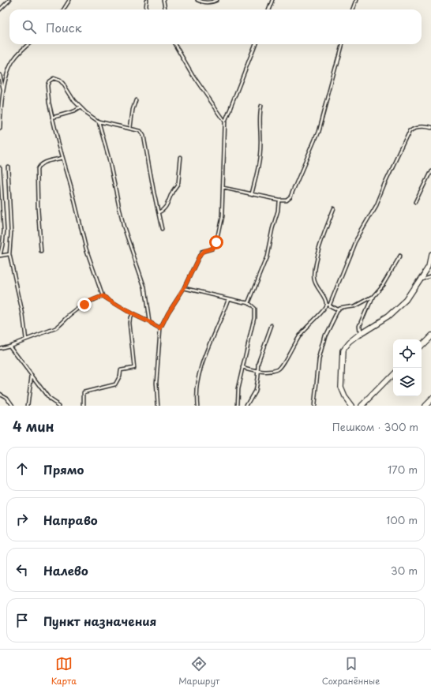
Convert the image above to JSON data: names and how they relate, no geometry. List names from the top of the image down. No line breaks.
{"page":{"search":"Поиск","heading":["4 мин","Пешком · 300 m"],"list":[["Прямо","170 m"],["Направо","100 m"],["Налево","30 m"],"Пункт назначения"],"nav":["Карта","Маршрут","Сохранённые"]}}
